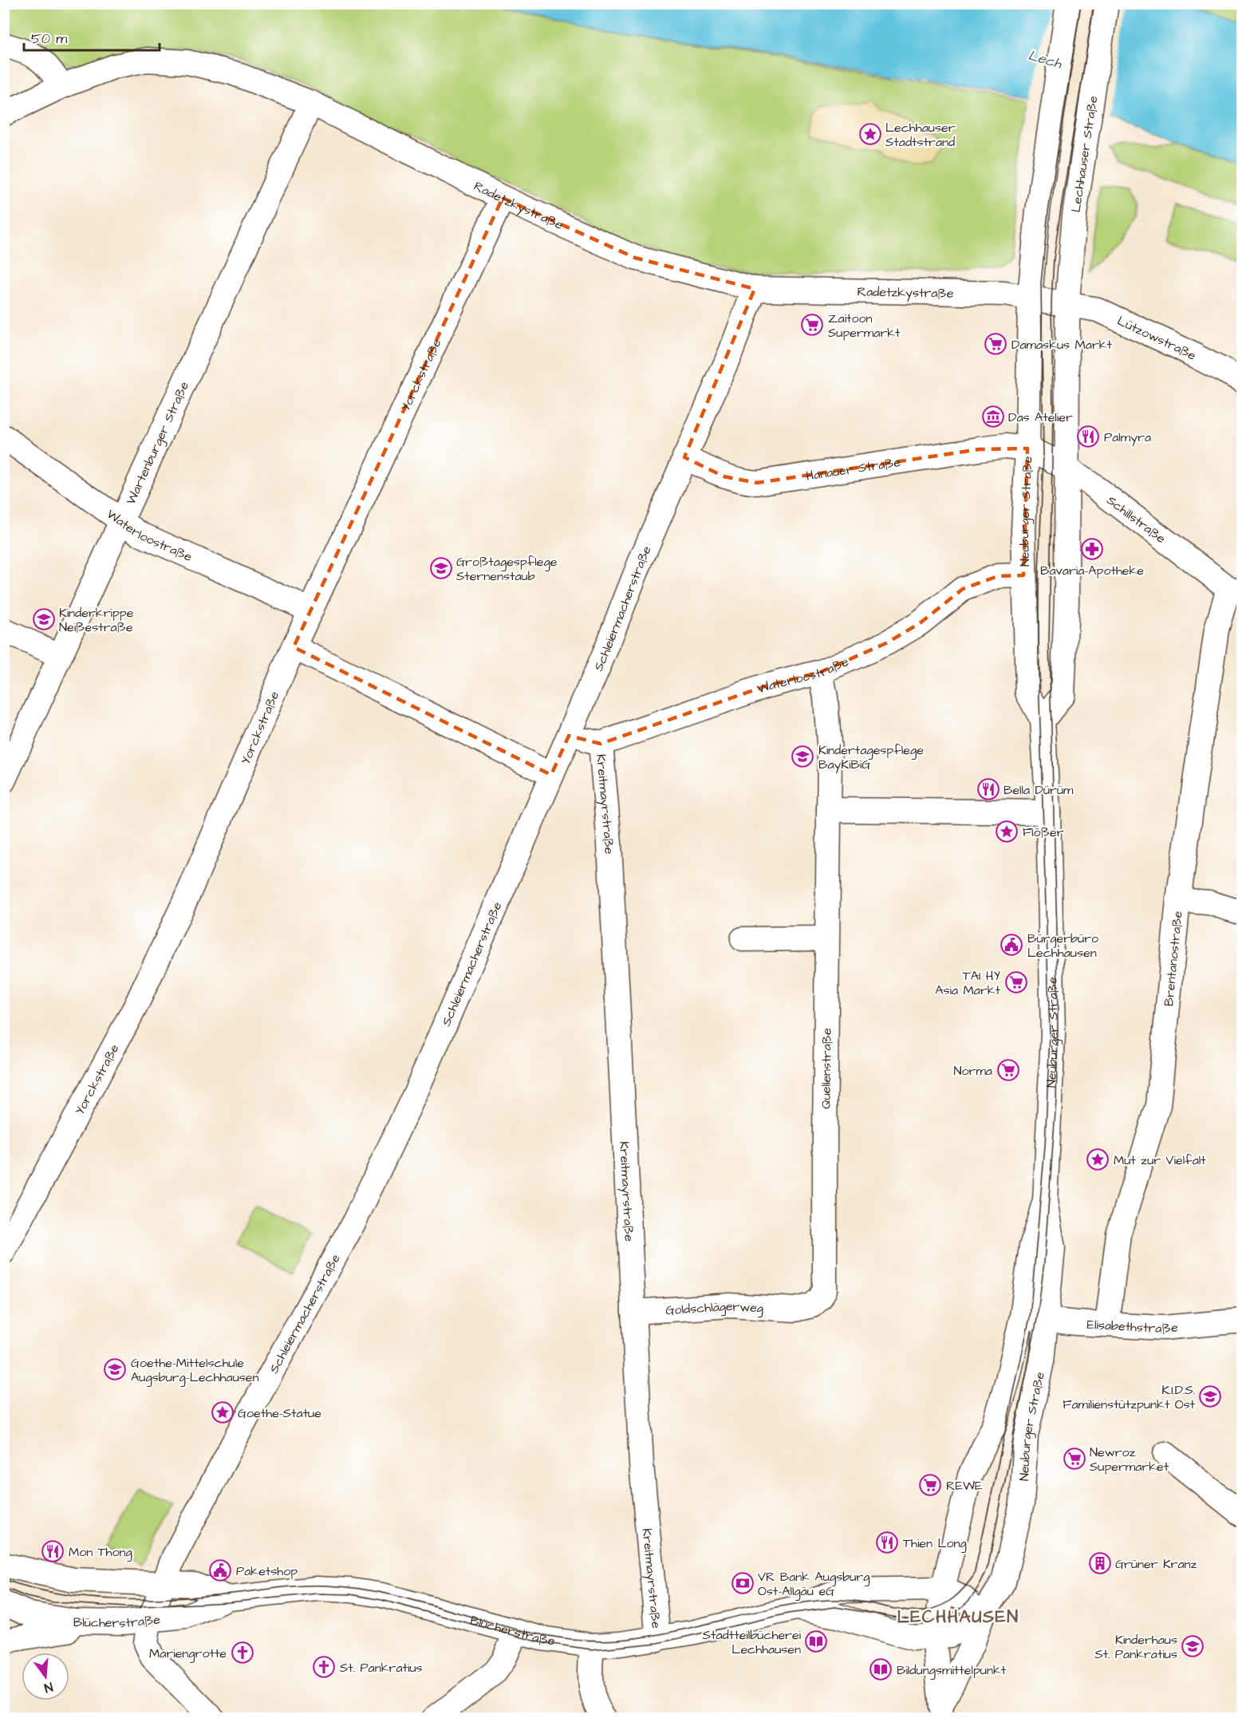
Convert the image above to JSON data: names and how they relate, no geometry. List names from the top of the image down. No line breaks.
{"streets":{"street":["Lechhauser Straße","Radetzkystraße","Lützowstraße","Yorckstraße","Wartenburger Straße","Hanauer Straße","Neuburger Straße","Schillstraße","Waterloostraße","Schleiermacherstraße","Kreitmayrstraße","Brentanostraße","Quellenstraße","Goldschlägerweg","Elisabethstraße","Blücherstraße"]},"crossings":[["Lechhauser Straße","Radetzkystraße"],["Lechhauser Straße","Lützowstraße"],["Radetzkystraße","Lützowstraße"],["Radetzkystraße","Yorckstraße"],["Radetzkystraße","Wartenburger Straße"],["Radetzkystraße","Neuburger Straße"],["Radetzkystraße","Schleiermacherstraße"],["Yorckstraße","Waterloostraße"],["Wartenburger Straße","Waterloostraße"],["Hanauer Straße","Neuburger Straße"],["Hanauer Straße","Schillstraße"],["Hanauer Straße","Schleiermacherstraße"],["Neuburger Straße","Schillstraße"],["Neuburger Straße","Waterloostraße"],["Neuburger Straße","Elisabethstraße"],["Neuburger Straße","Blücherstraße"],["Schillstraße","Brentanostraße"],["Waterloostraße","Kreitmayrstraße"],["Waterloostraße","Quellenstraße"],["Schleiermacherstraße","Blücherstraße"],["Kreitmayrstraße","Goldschlägerweg"],["Kreitmayrstraße","Blücherstraße"],["Brentanostraße","Elisabethstraße"],["Quellenstraße","Goldschlägerweg"]],"districts":["LECHHAUSEN"],"water":["Lech"],"places":{"place":["Lechhauser Stadtstrand","Flößer","Mut zur Vielfalt","Goethe-Statue"],"supermarket":["Zaitoon Supermarkt","Damaskus Markt","TAI HY Asia Markt","Norma","Newroz Supermarket","REWE"],"museum":["Das Atelier"],"restaurant":["Palmyra","Bella Dürüm","Thien Long","Mon Thong"],"pharmacy":["Bavaria-Apotheke"],"school or university":["Großtagespflege Sternenstaub","Kinderkrippe Neißestraße","Kindertagespflege BayKiBiG","Goethe-Mittelschule Augsburg-Lechhausen","K.I.D.S. Familienstützpunkt Ost","Kinderhaus St. Pankratius"],"public building":["Bürgerbüro Lechhausen","Paketshop"],"building":["Grüner Kranz"],"bank":["VR Bank Augsburg Ost-Allgäu eG"],"library":["Stadtteilbücherei Lechhausen","Bildungsmittelpunkt"],"church":["Mariengrotte","St. Pankratius"]},"scale_bar":"50 m","north":"bottom"}
